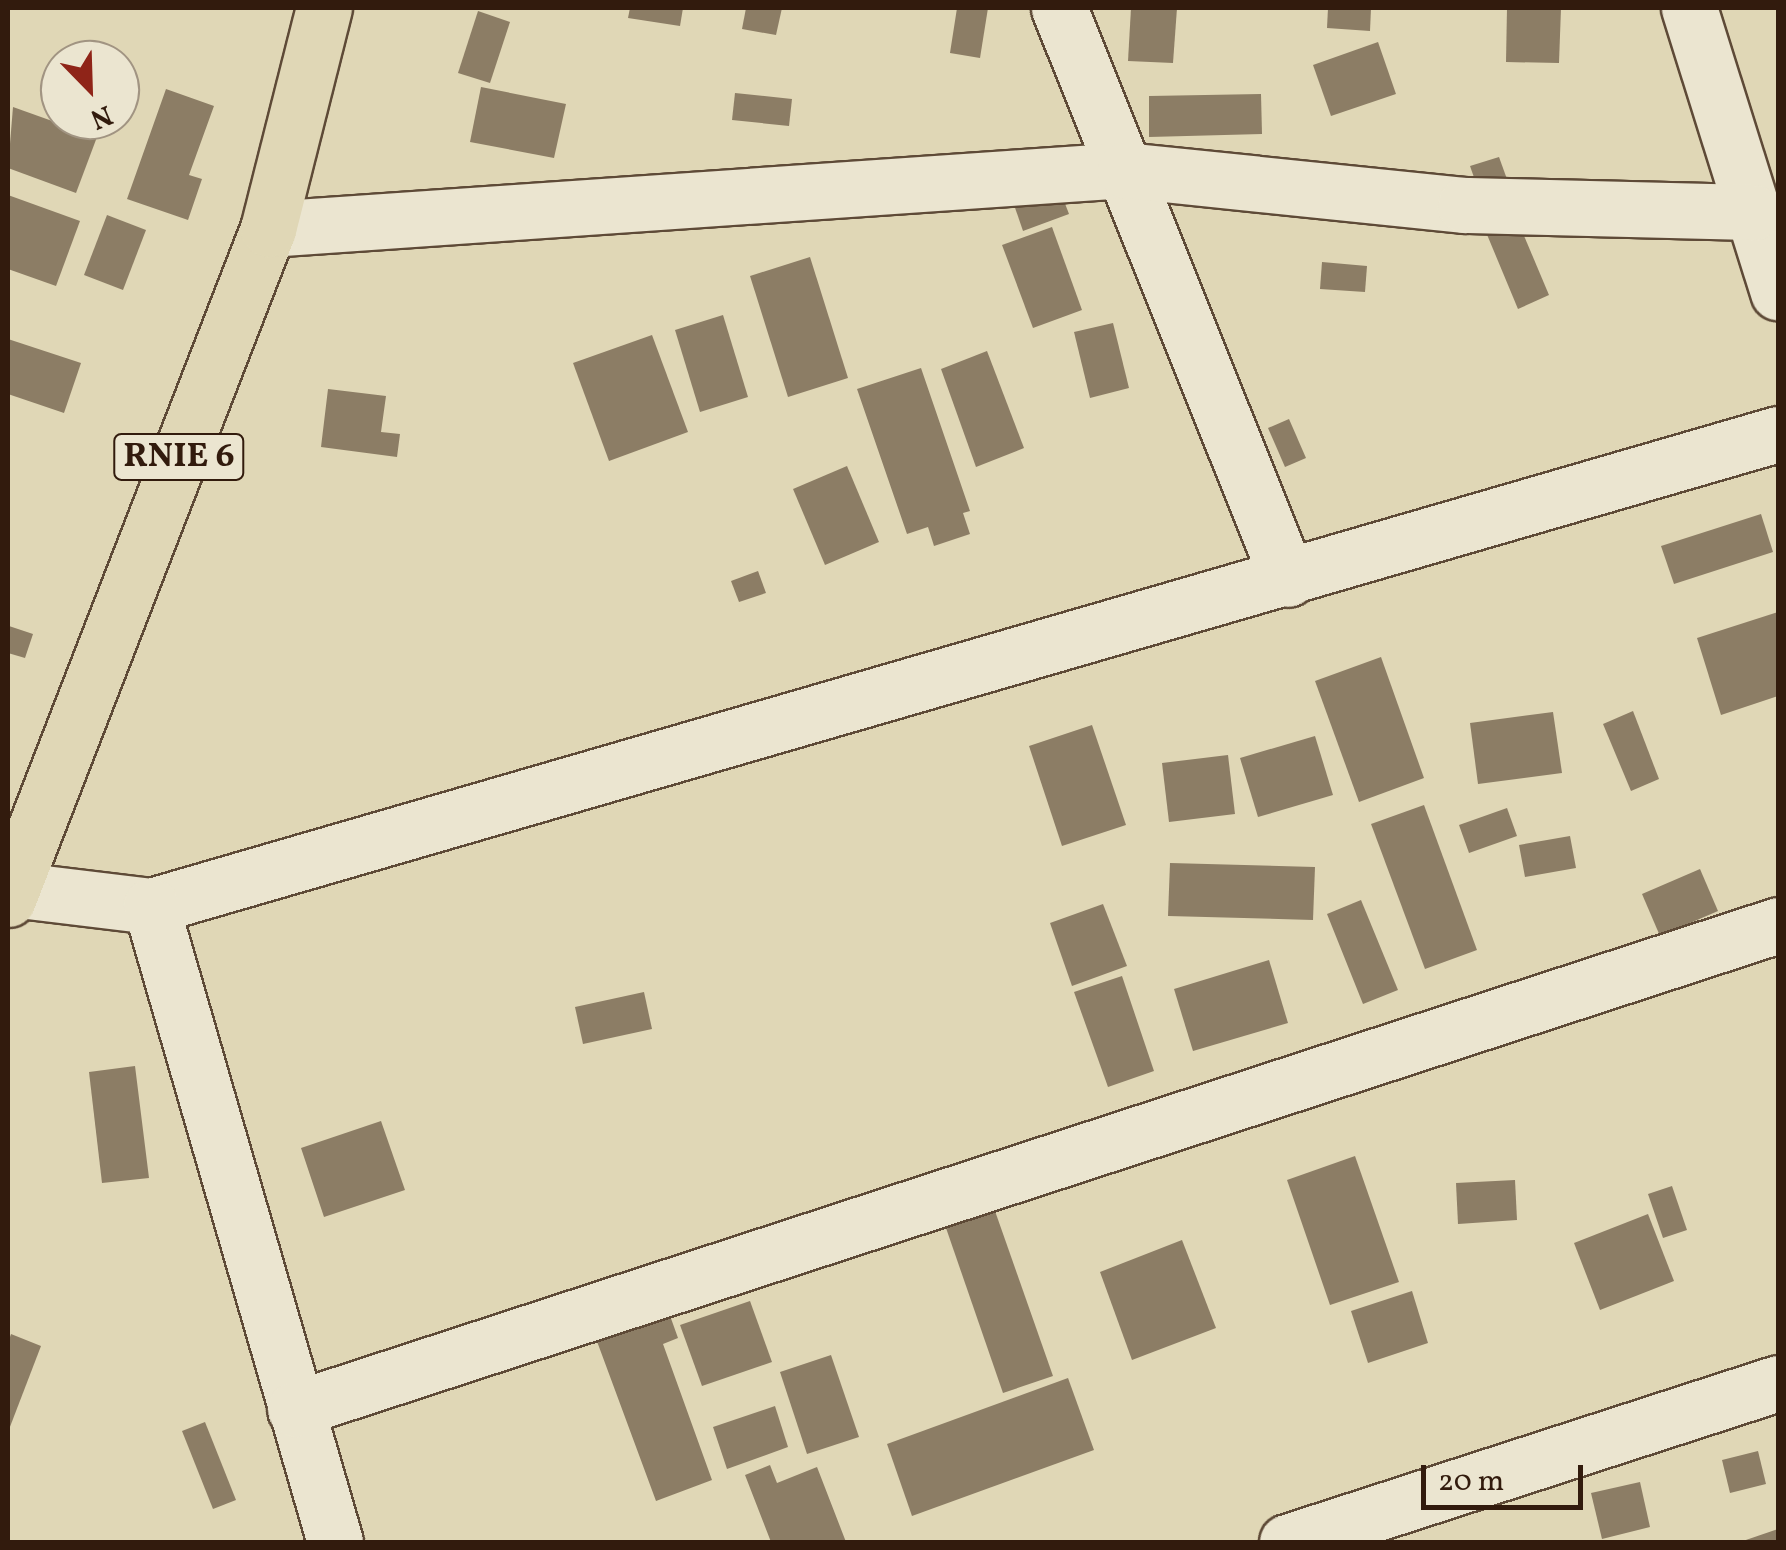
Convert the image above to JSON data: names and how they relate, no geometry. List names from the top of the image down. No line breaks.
{"streets":{"main road":["RNIE 6"]},"scale_bar":"20 m","north":"bottom right"}
